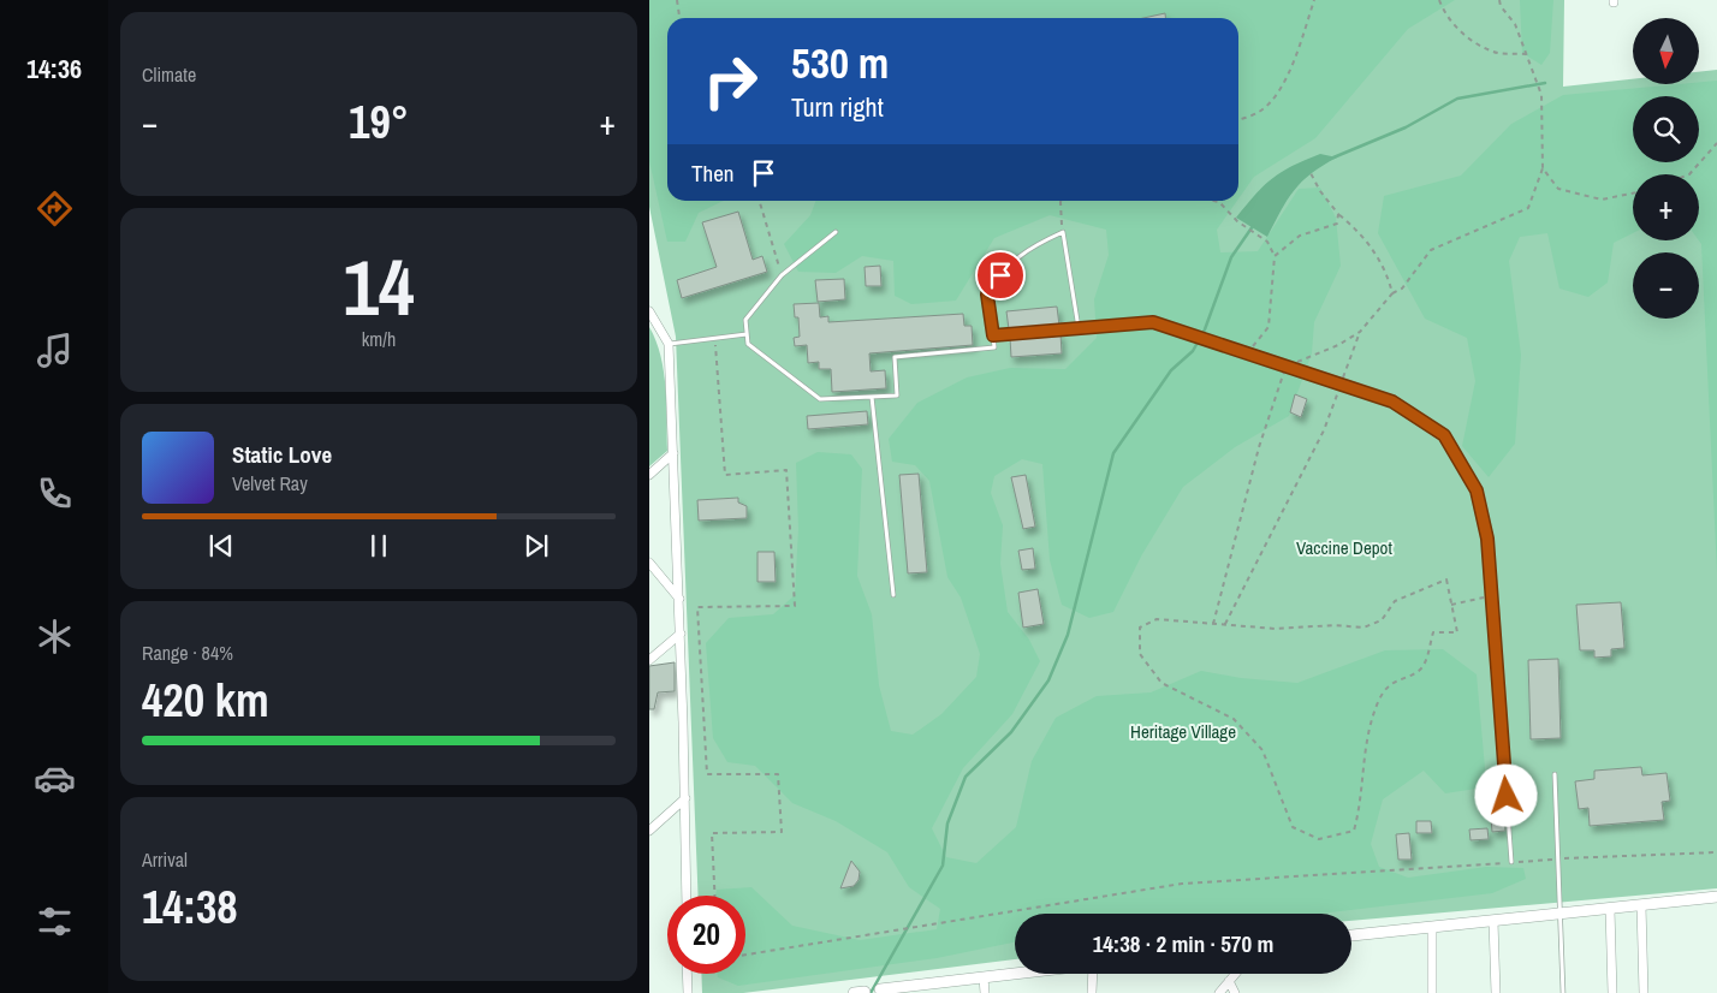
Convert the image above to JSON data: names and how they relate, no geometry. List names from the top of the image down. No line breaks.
{"parks":["Vaccine Depot","Heritage Village"],"north":"bottom","page":{"tabs":"14:36","tile":["Climate",["14","km/h"],["Range · 84%","420 km"],["Arrival","14:38"]],"map_buttons":["+","−"],"turn":["530 m","Turn right"],"heat":["−","19°","+"],"then":"Then","song":["Static Love","Velvet Ray"],"limit":"20","trip":"14:38 · 2 min · 570 m"}}
